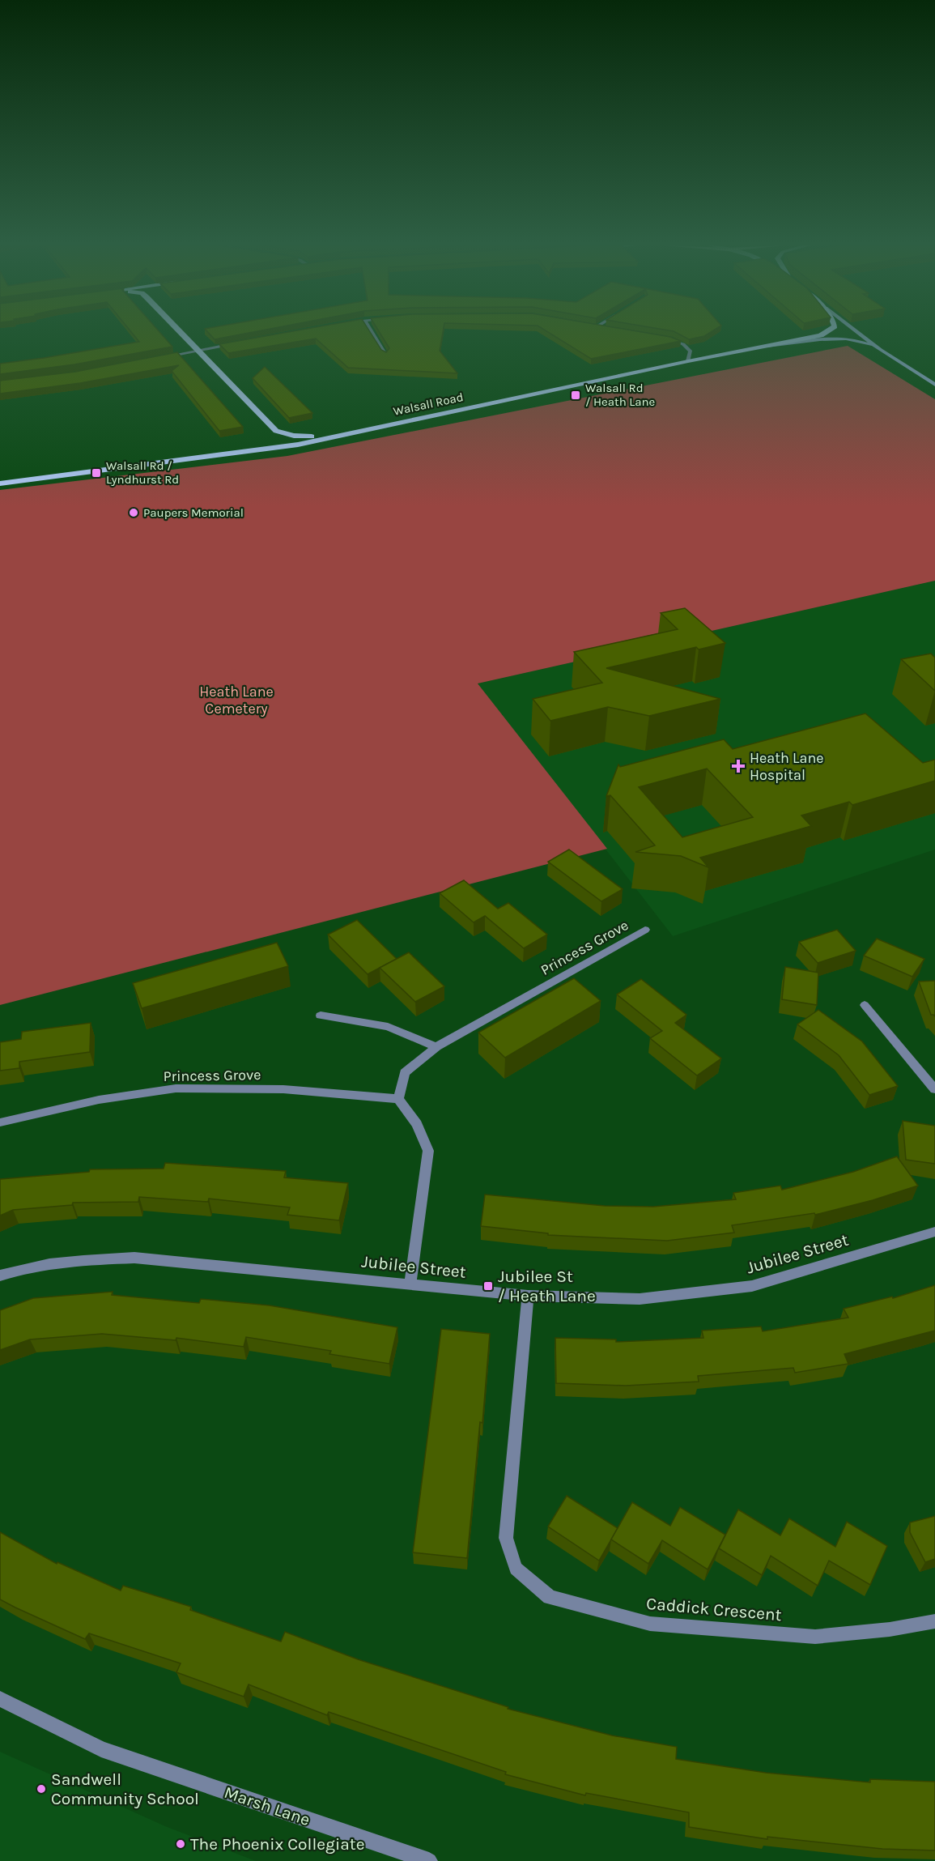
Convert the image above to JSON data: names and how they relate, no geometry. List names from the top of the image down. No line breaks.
{"streets":{"main road":["Walsall Road"],"street":["Princess Grove","Jubilee Street","Caddick Crescent","Marsh Lane"]},"crossings":[["Jubilee Street","Caddick Crescent"]],"parks":["Heath Lane Cemetery"],"places":{"transit":["Walsall Rd / Heath Lane","Walsall Rd / Lyndhurst Rd","Jubilee St / Heath Lane"],"other":["Paupers Memorial","Sandwell Community School","The Phoenix Collegiate"],"health":["Heath Lane Hospital"]}}
